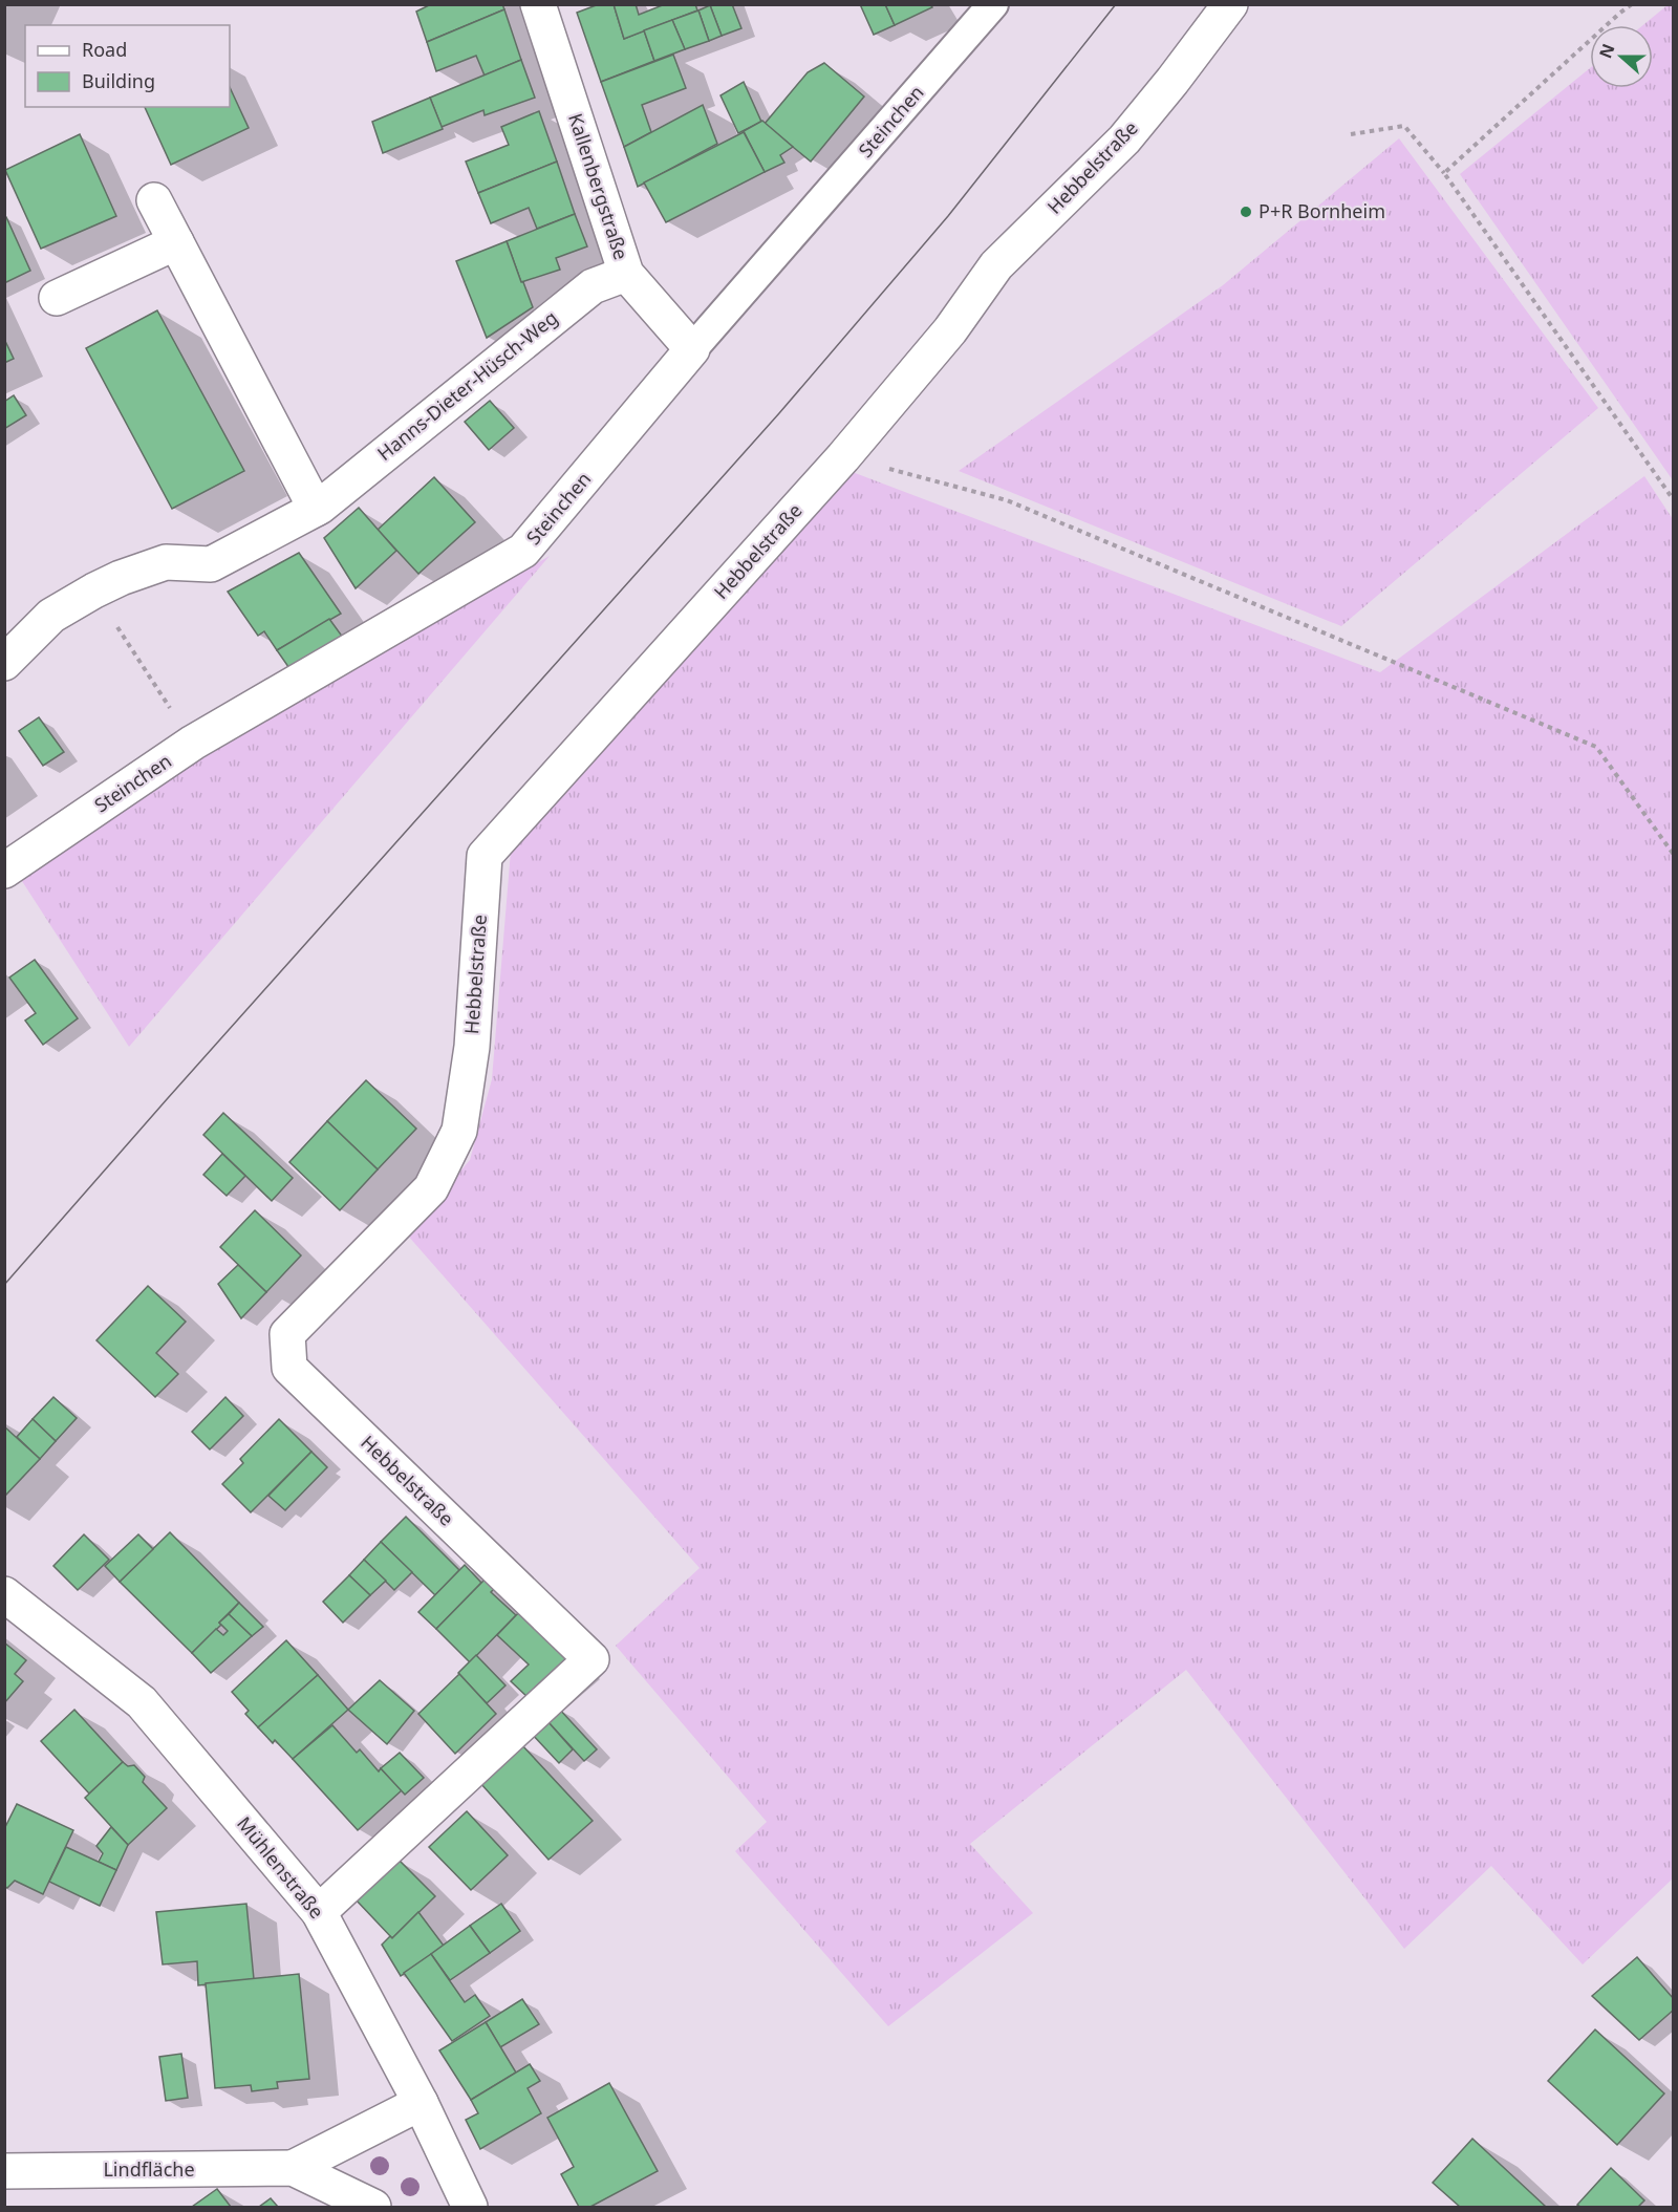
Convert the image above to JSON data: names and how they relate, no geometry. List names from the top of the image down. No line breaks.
{"streets":{"street":["Steinchen","Hebbelstraße","Kallenbergstraße","Hanns-Dieter-Hüsch-Weg","Mühlenstraße","Lindfläche"]},"crossings":[["Steinchen","Kallenbergstraße"],["Hebbelstraße","Mühlenstraße"],["Kallenbergstraße","Hanns-Dieter-Hüsch-Weg"],["Mühlenstraße","Lindfläche"]],"places":["P+R Bornheim"],"legend":["Road","Building"],"north":"left"}
